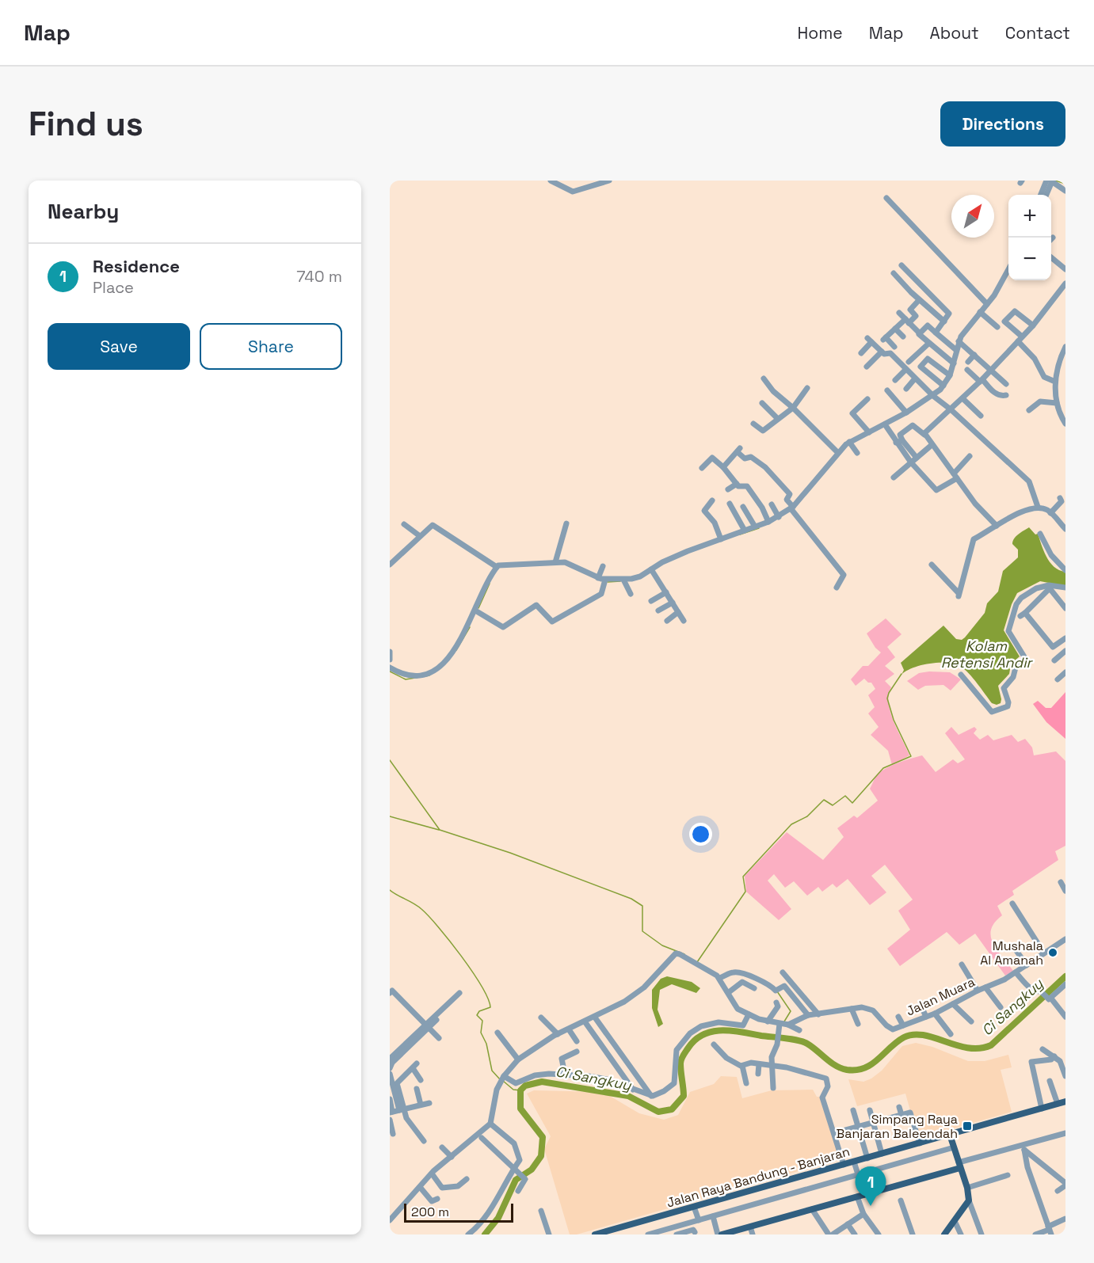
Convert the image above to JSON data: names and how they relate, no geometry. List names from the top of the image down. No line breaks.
{"streets":{"main road":["Jalan Raya Bandung - Banjaran"],"street":["Jalan Muara"]},"water":["Kolam Retensi Andir","Ci Sangkuy"],"places":{"other":["Mushala Al Amanah"],"transit":["Simpang Raya Banjaran Baleendah"]},"scale_bar":"200 m","north":"top right","page":{"header":"Map","nav":["Home","Map","About","Contact"],"buttons":["Directions",["Save","Share"]],"title":"Find us","heading":"Nearby","map_buttons":["+","−"],"list":[{"mark":"1","name":"Residence","note":"Place","value":"740 m"}],"pins":"1","scale":"200 m"}}
